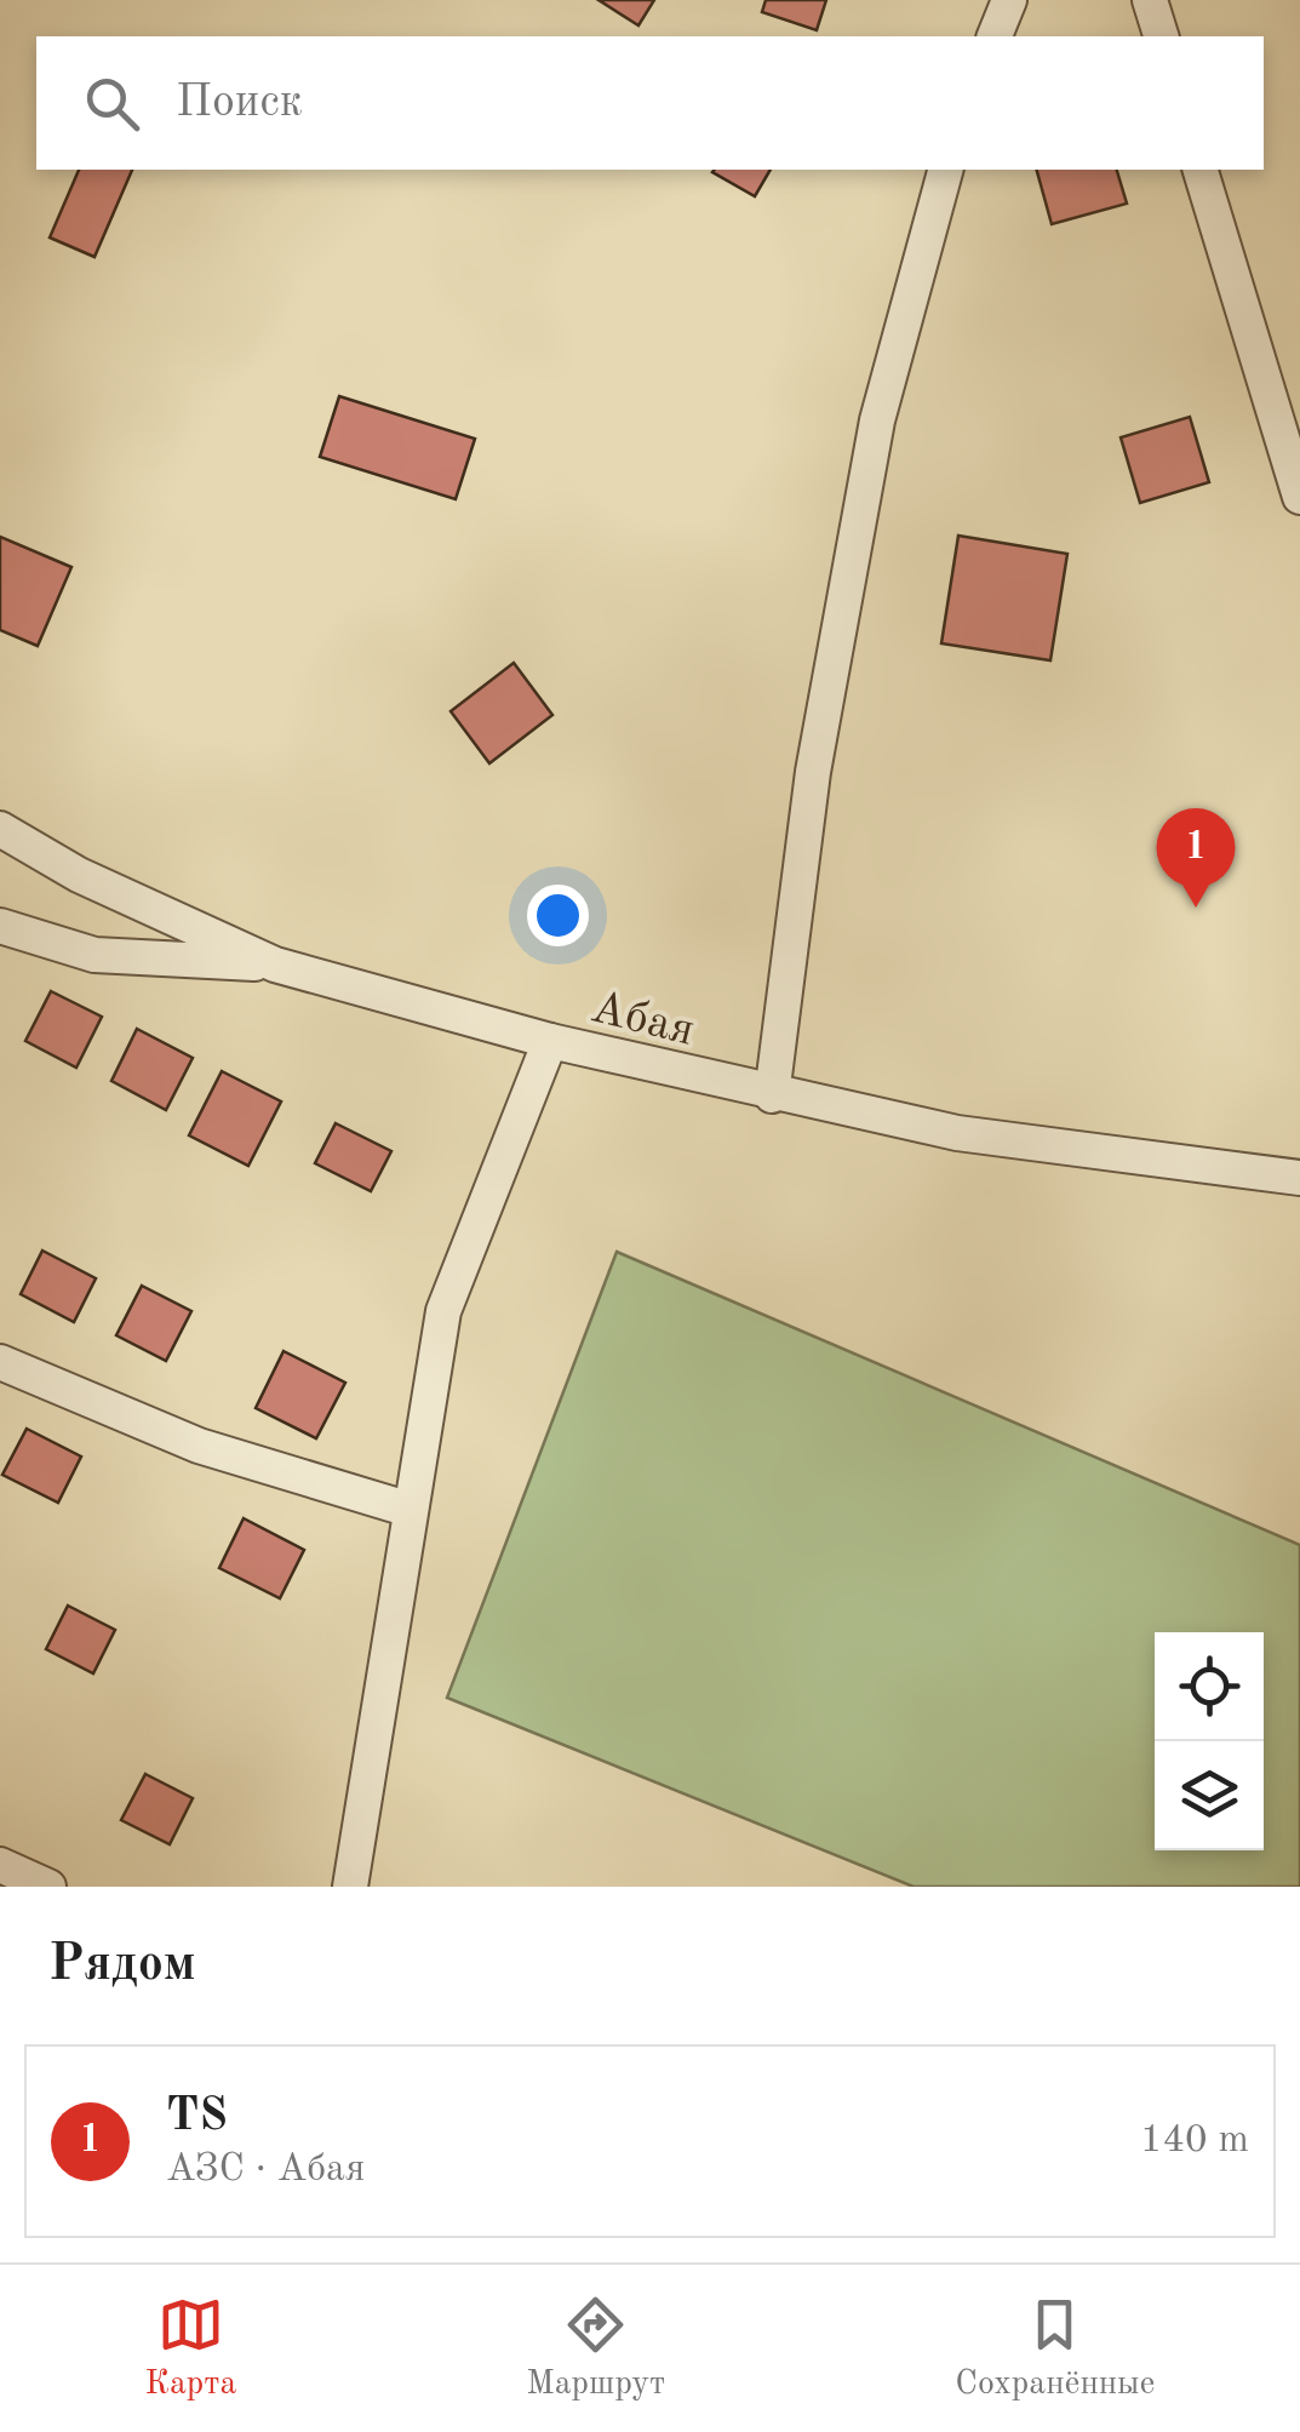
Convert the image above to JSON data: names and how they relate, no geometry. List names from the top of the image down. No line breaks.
{"streets":{"street":["Абая"]},"page":{"search":"Поиск","pins":"1","heading":"Рядом","list":[{"mark":"1","name":"TS","note":"АЗС · Абая","value":"140 m"}],"nav":["Карта","Маршрут","Сохранённые"]}}
